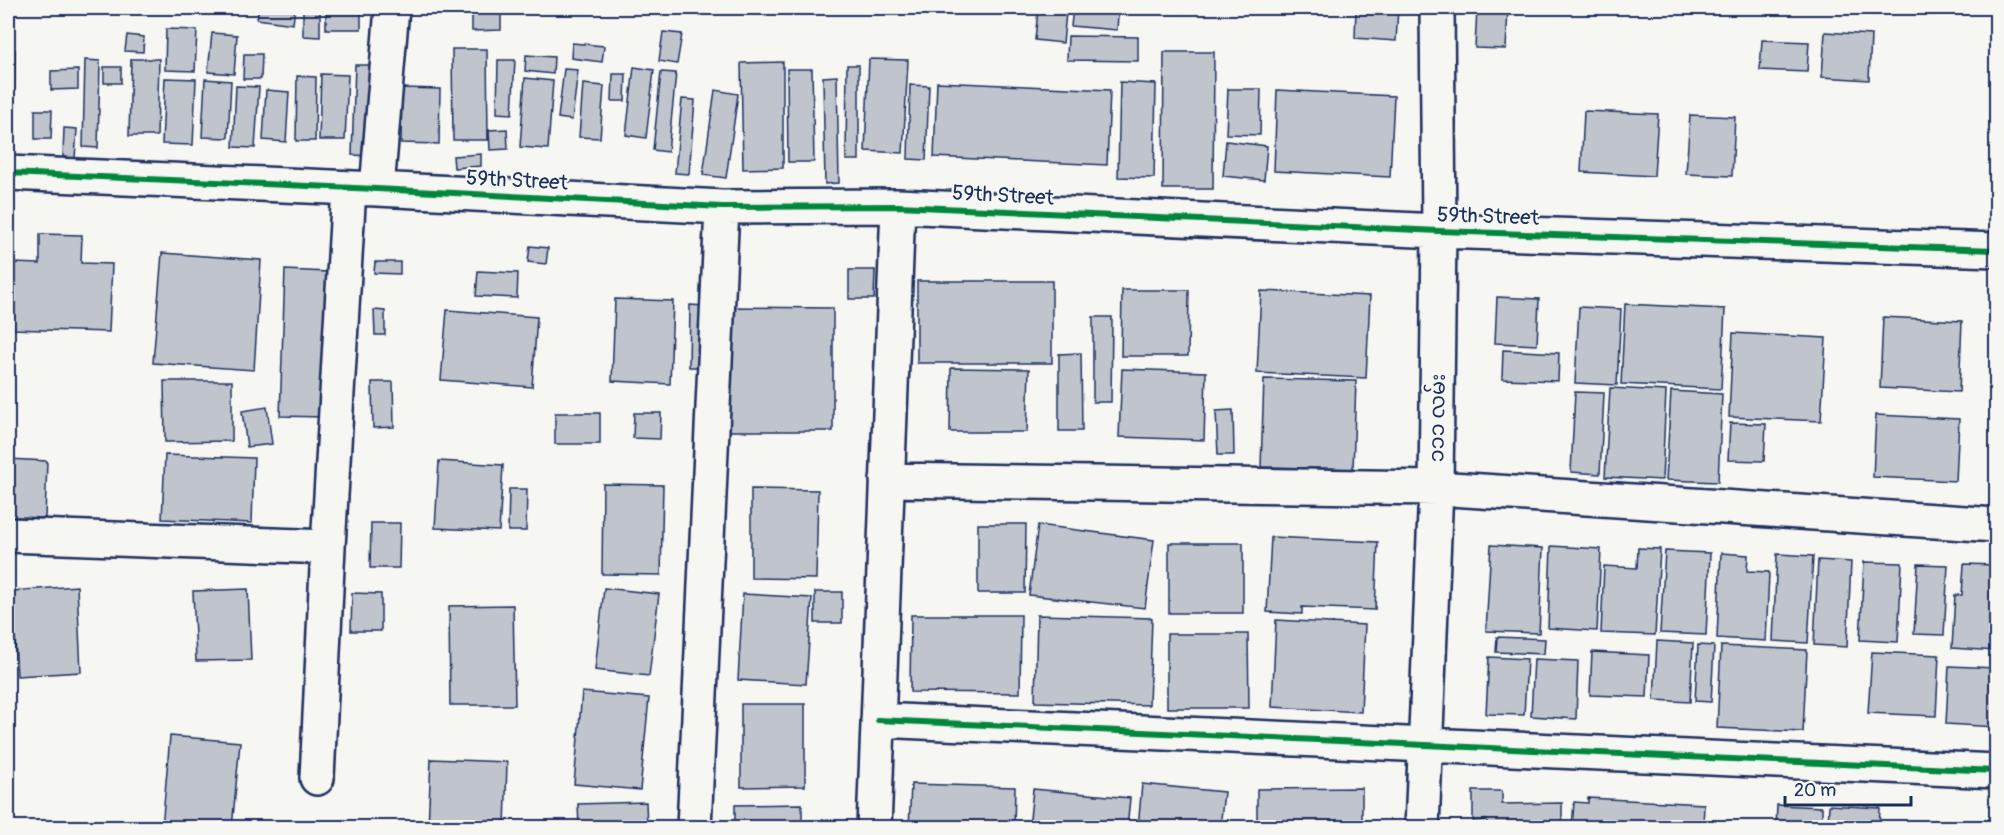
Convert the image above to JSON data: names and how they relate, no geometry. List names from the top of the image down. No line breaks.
{"streets":{"street":["59th Street","၁၁၁ လမ်း"]},"crossings":[["59th Street","၁၁၁ လမ်း"]],"scale_bar":"20 m"}
